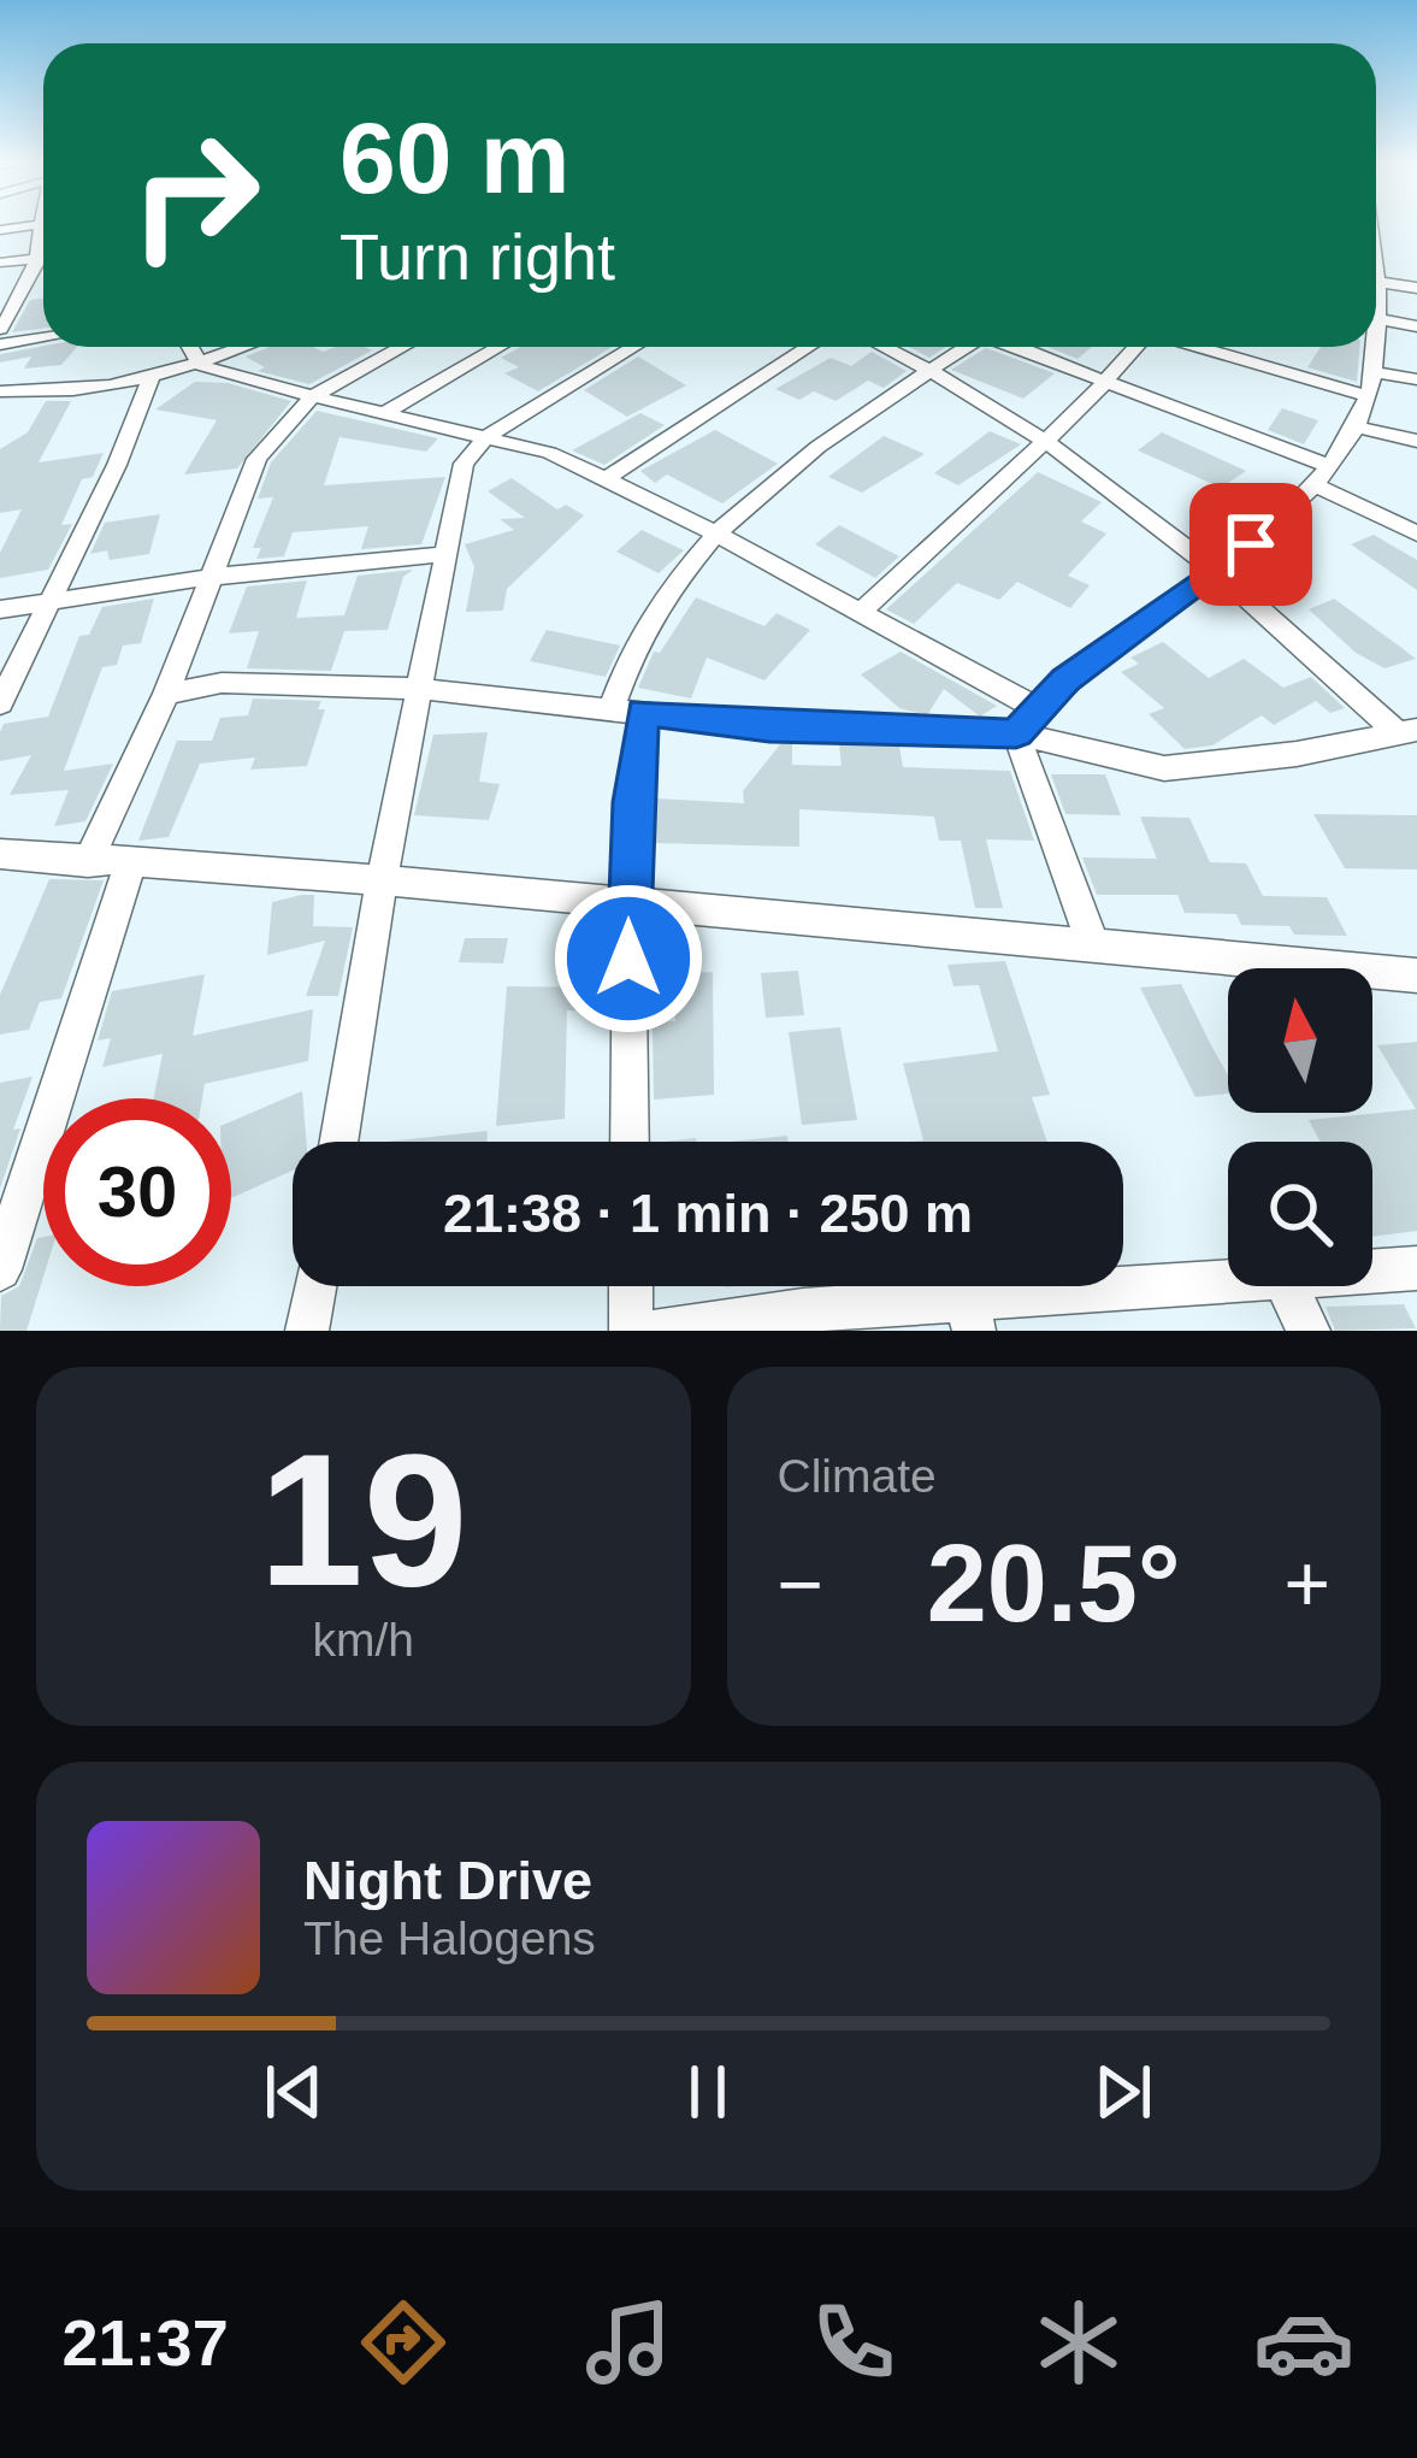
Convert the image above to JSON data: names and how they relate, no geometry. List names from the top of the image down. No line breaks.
{"north":"top","page":{"turn":["60 m","Turn right"],"limit":"30","trip":"21:38 · 1 min · 250 m","tile":[["19","km/h"],"Climate"],"heat":["−","20.5°","+"],"song":["Night Drive","The Halogens"],"tabs":"21:37"}}
